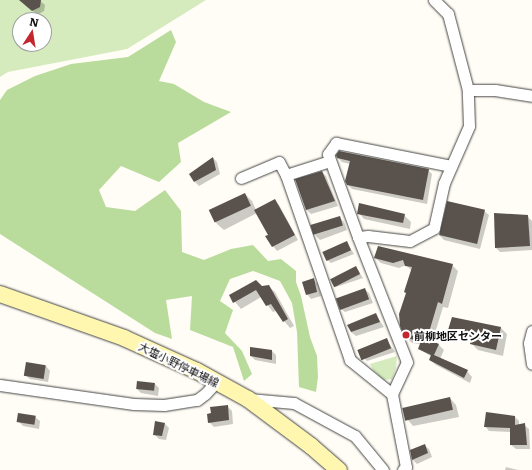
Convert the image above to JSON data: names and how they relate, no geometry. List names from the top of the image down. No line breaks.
{"streets":{"main road":["大塩小野停車場線"]},"places":["前柳地区センター"],"north":"top"}
